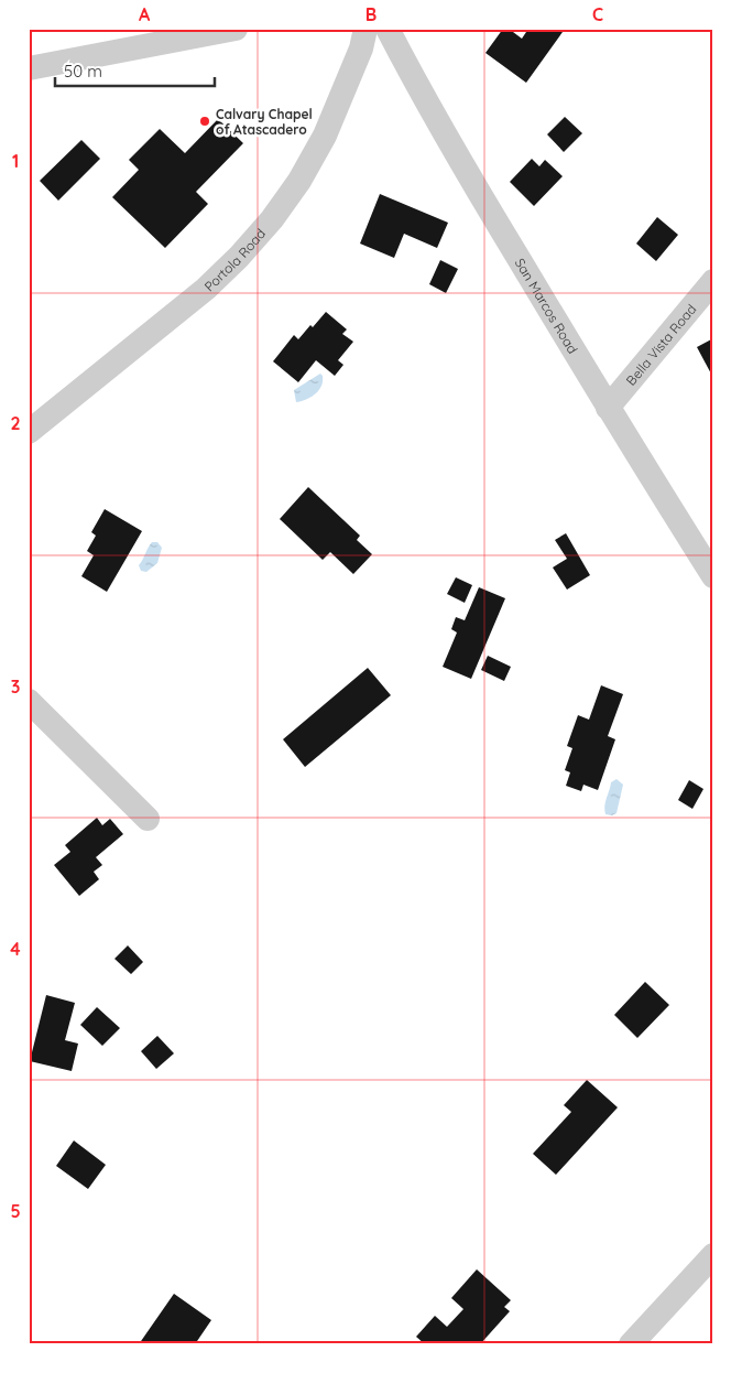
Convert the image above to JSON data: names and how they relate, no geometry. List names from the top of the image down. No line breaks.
{"streets":{"street":["Portola Road","San Marcos Road","Bella Vista Road"]},"crossings":[["San Marcos Road","Bella Vista Road"]],"places":["Calvary Chapel of Atascadero"],"scale_bar":"50 m","grid":{"columns":["A","B","C"],"rows":["1","2","3","4","5"]}}
